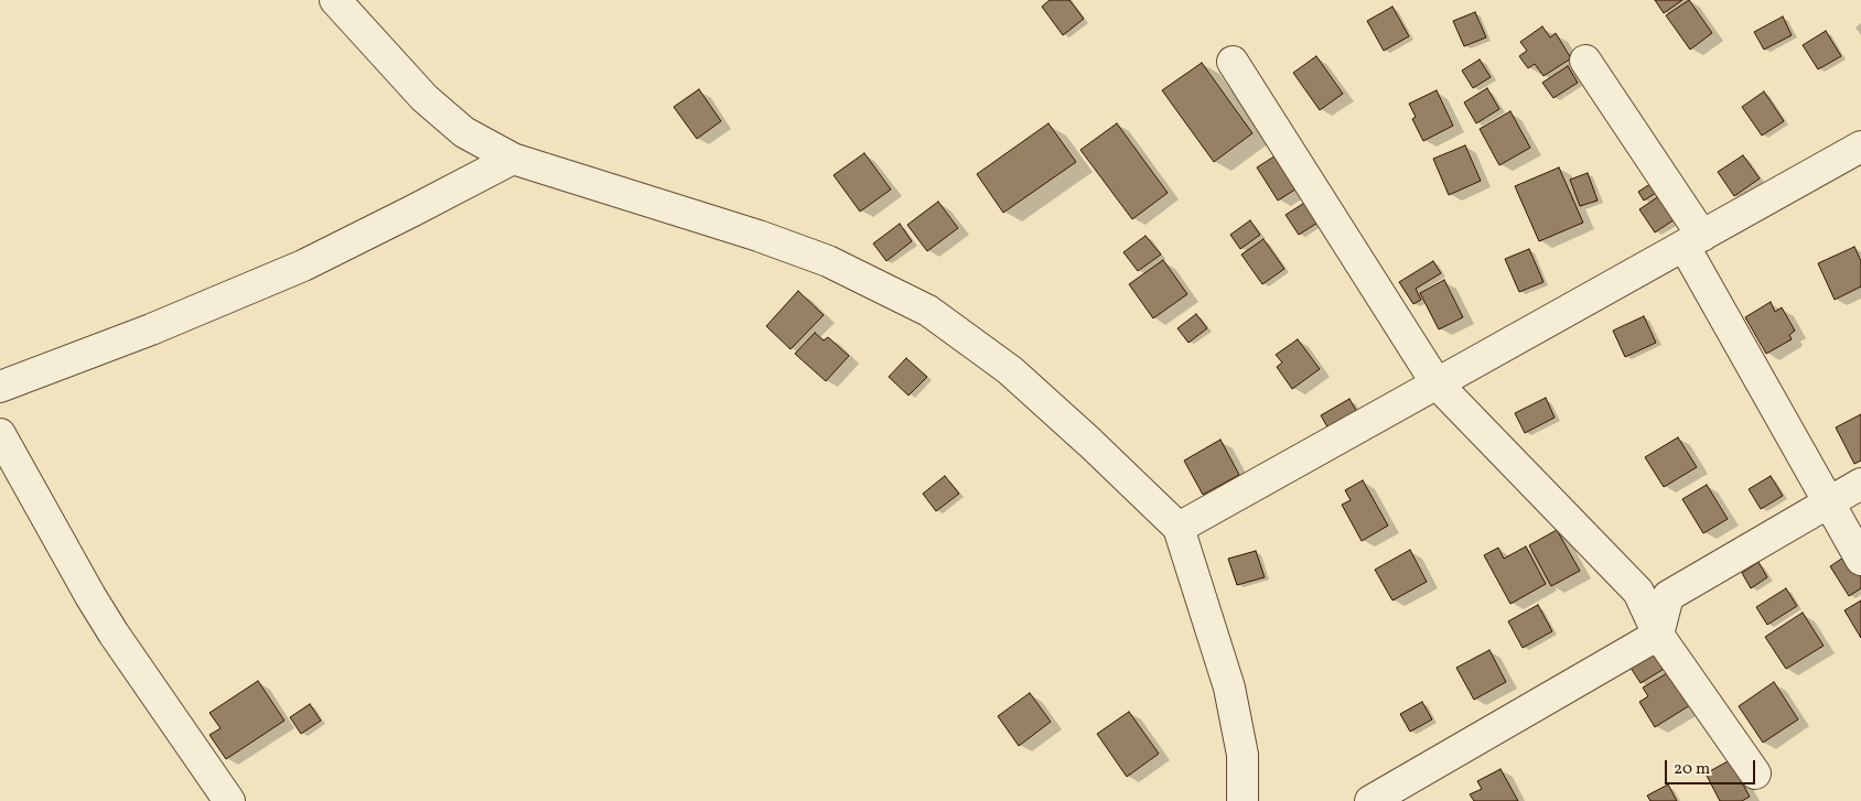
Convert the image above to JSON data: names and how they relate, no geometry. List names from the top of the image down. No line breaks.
{"scale_bar":"20 m"}
